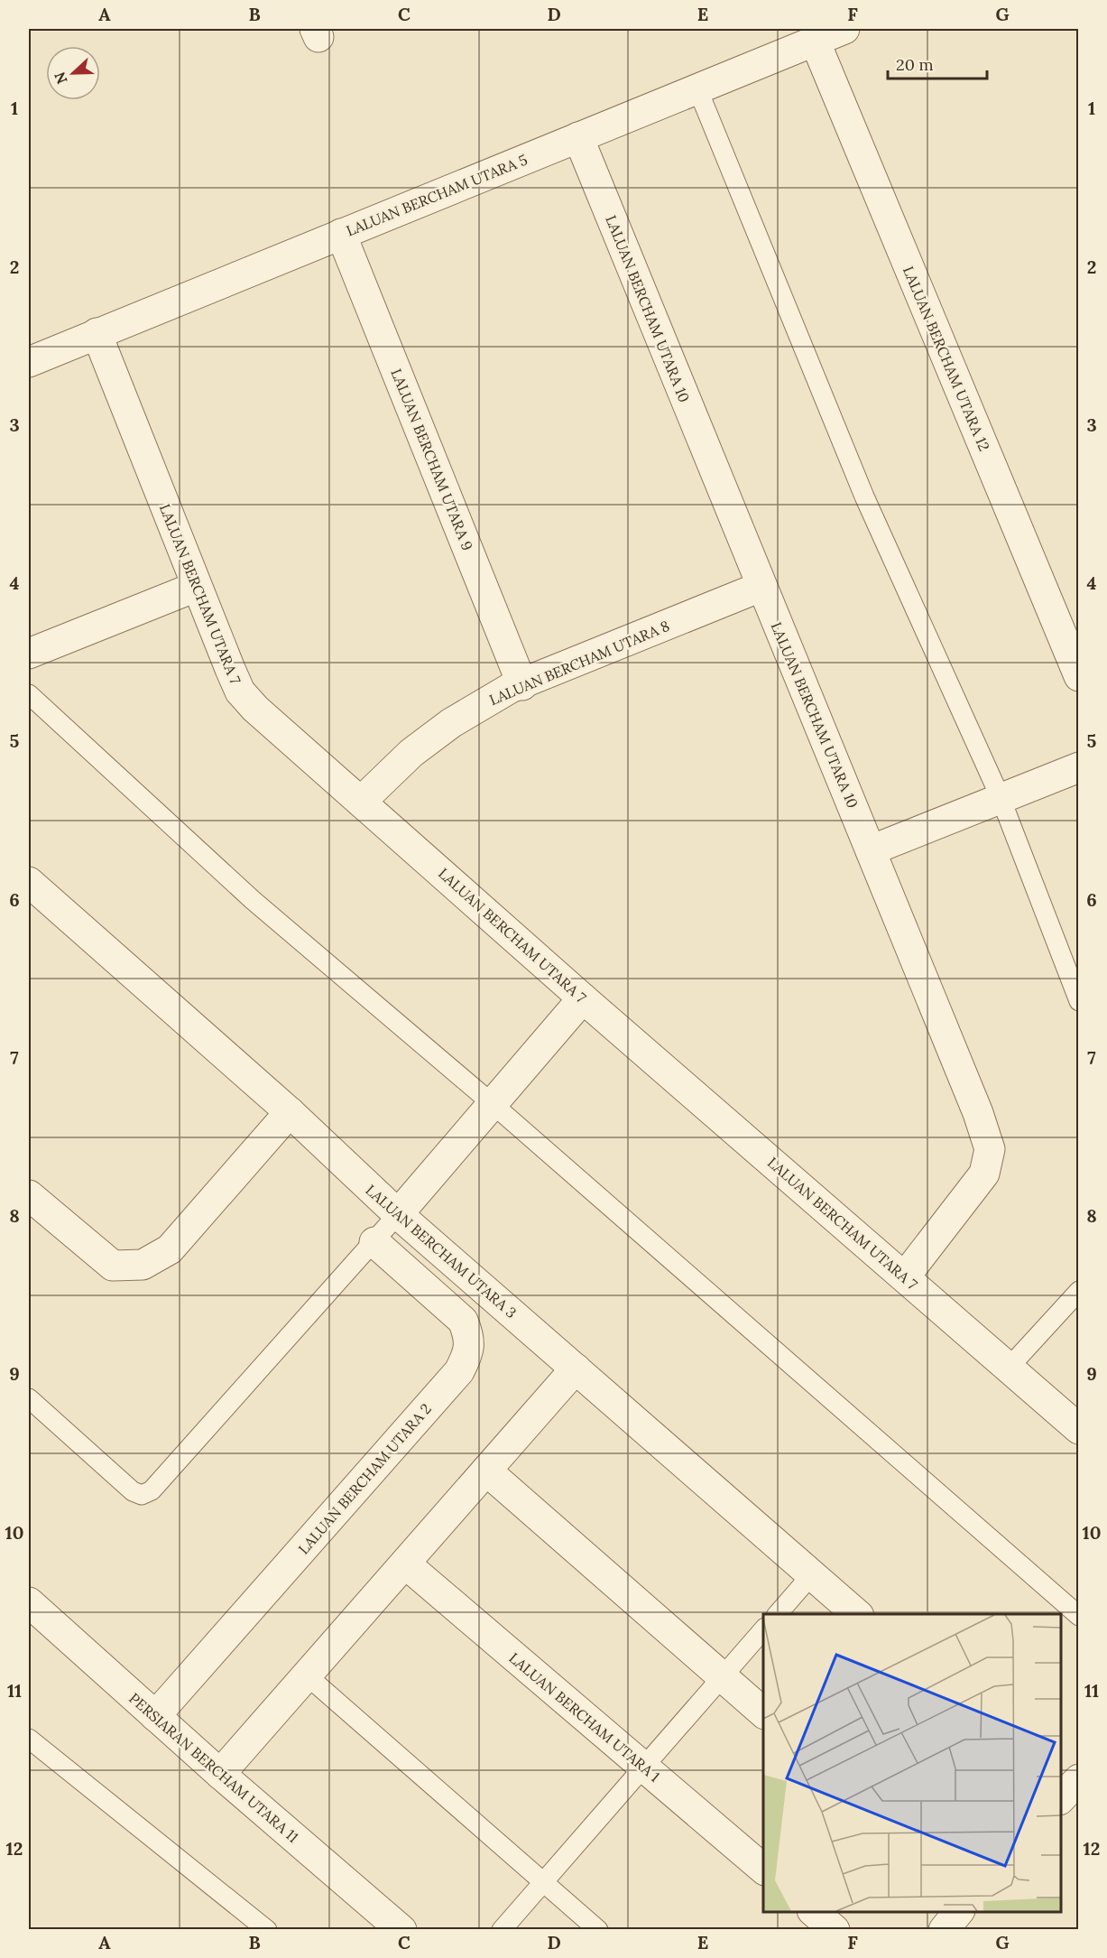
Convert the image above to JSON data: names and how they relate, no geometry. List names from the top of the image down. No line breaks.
{"streets":{"street":["LALUAN BERCHAM UTARA 5","LALUAN BERCHAM UTARA 10","LALUAN BERCHAM UTARA 12","LALUAN BERCHAM UTARA 9","LALUAN BERCHAM UTARA 7","LALUAN BERCHAM UTARA 8","LALUAN BERCHAM UTARA 3","LALUAN BERCHAM UTARA 2","LALUAN BERCHAM UTARA 1","PERSIARAN BERCHAM UTARA 11"]},"crossings":[["LALUAN BERCHAM UTARA 5","LALUAN BERCHAM UTARA 10"],["LALUAN BERCHAM UTARA 5","LALUAN BERCHAM UTARA 12"],["LALUAN BERCHAM UTARA 5","LALUAN BERCHAM UTARA 9"],["LALUAN BERCHAM UTARA 5","LALUAN BERCHAM UTARA 7"],["LALUAN BERCHAM UTARA 10","LALUAN BERCHAM UTARA 7"],["LALUAN BERCHAM UTARA 10","LALUAN BERCHAM UTARA 8"],["LALUAN BERCHAM UTARA 9","LALUAN BERCHAM UTARA 8"],["LALUAN BERCHAM UTARA 7","LALUAN BERCHAM UTARA 8"],["LALUAN BERCHAM UTARA 2","PERSIARAN BERCHAM UTARA 11"]],"scale_bar":"20 m","north":"left","grid":{"columns":["A","B","C","D","E","F","G"],"rows":["1","2","3","4","5","6","7","8","9","10","11","12"]}}
